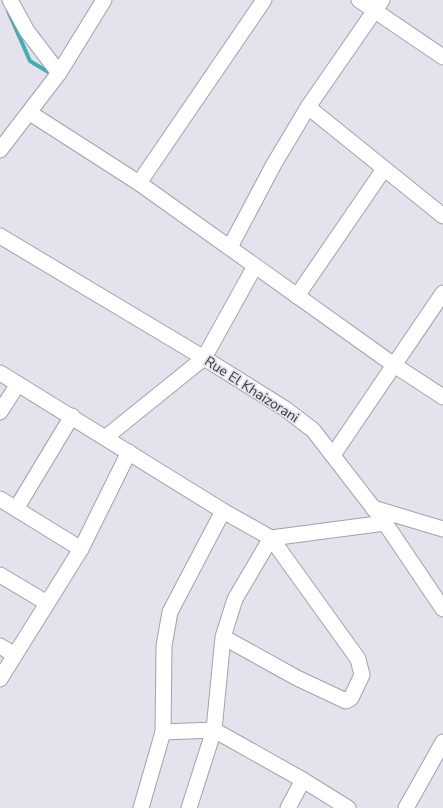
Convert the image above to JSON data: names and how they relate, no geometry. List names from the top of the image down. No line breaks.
{"streets":{"street":["Rue El Khaizorani"]}}
